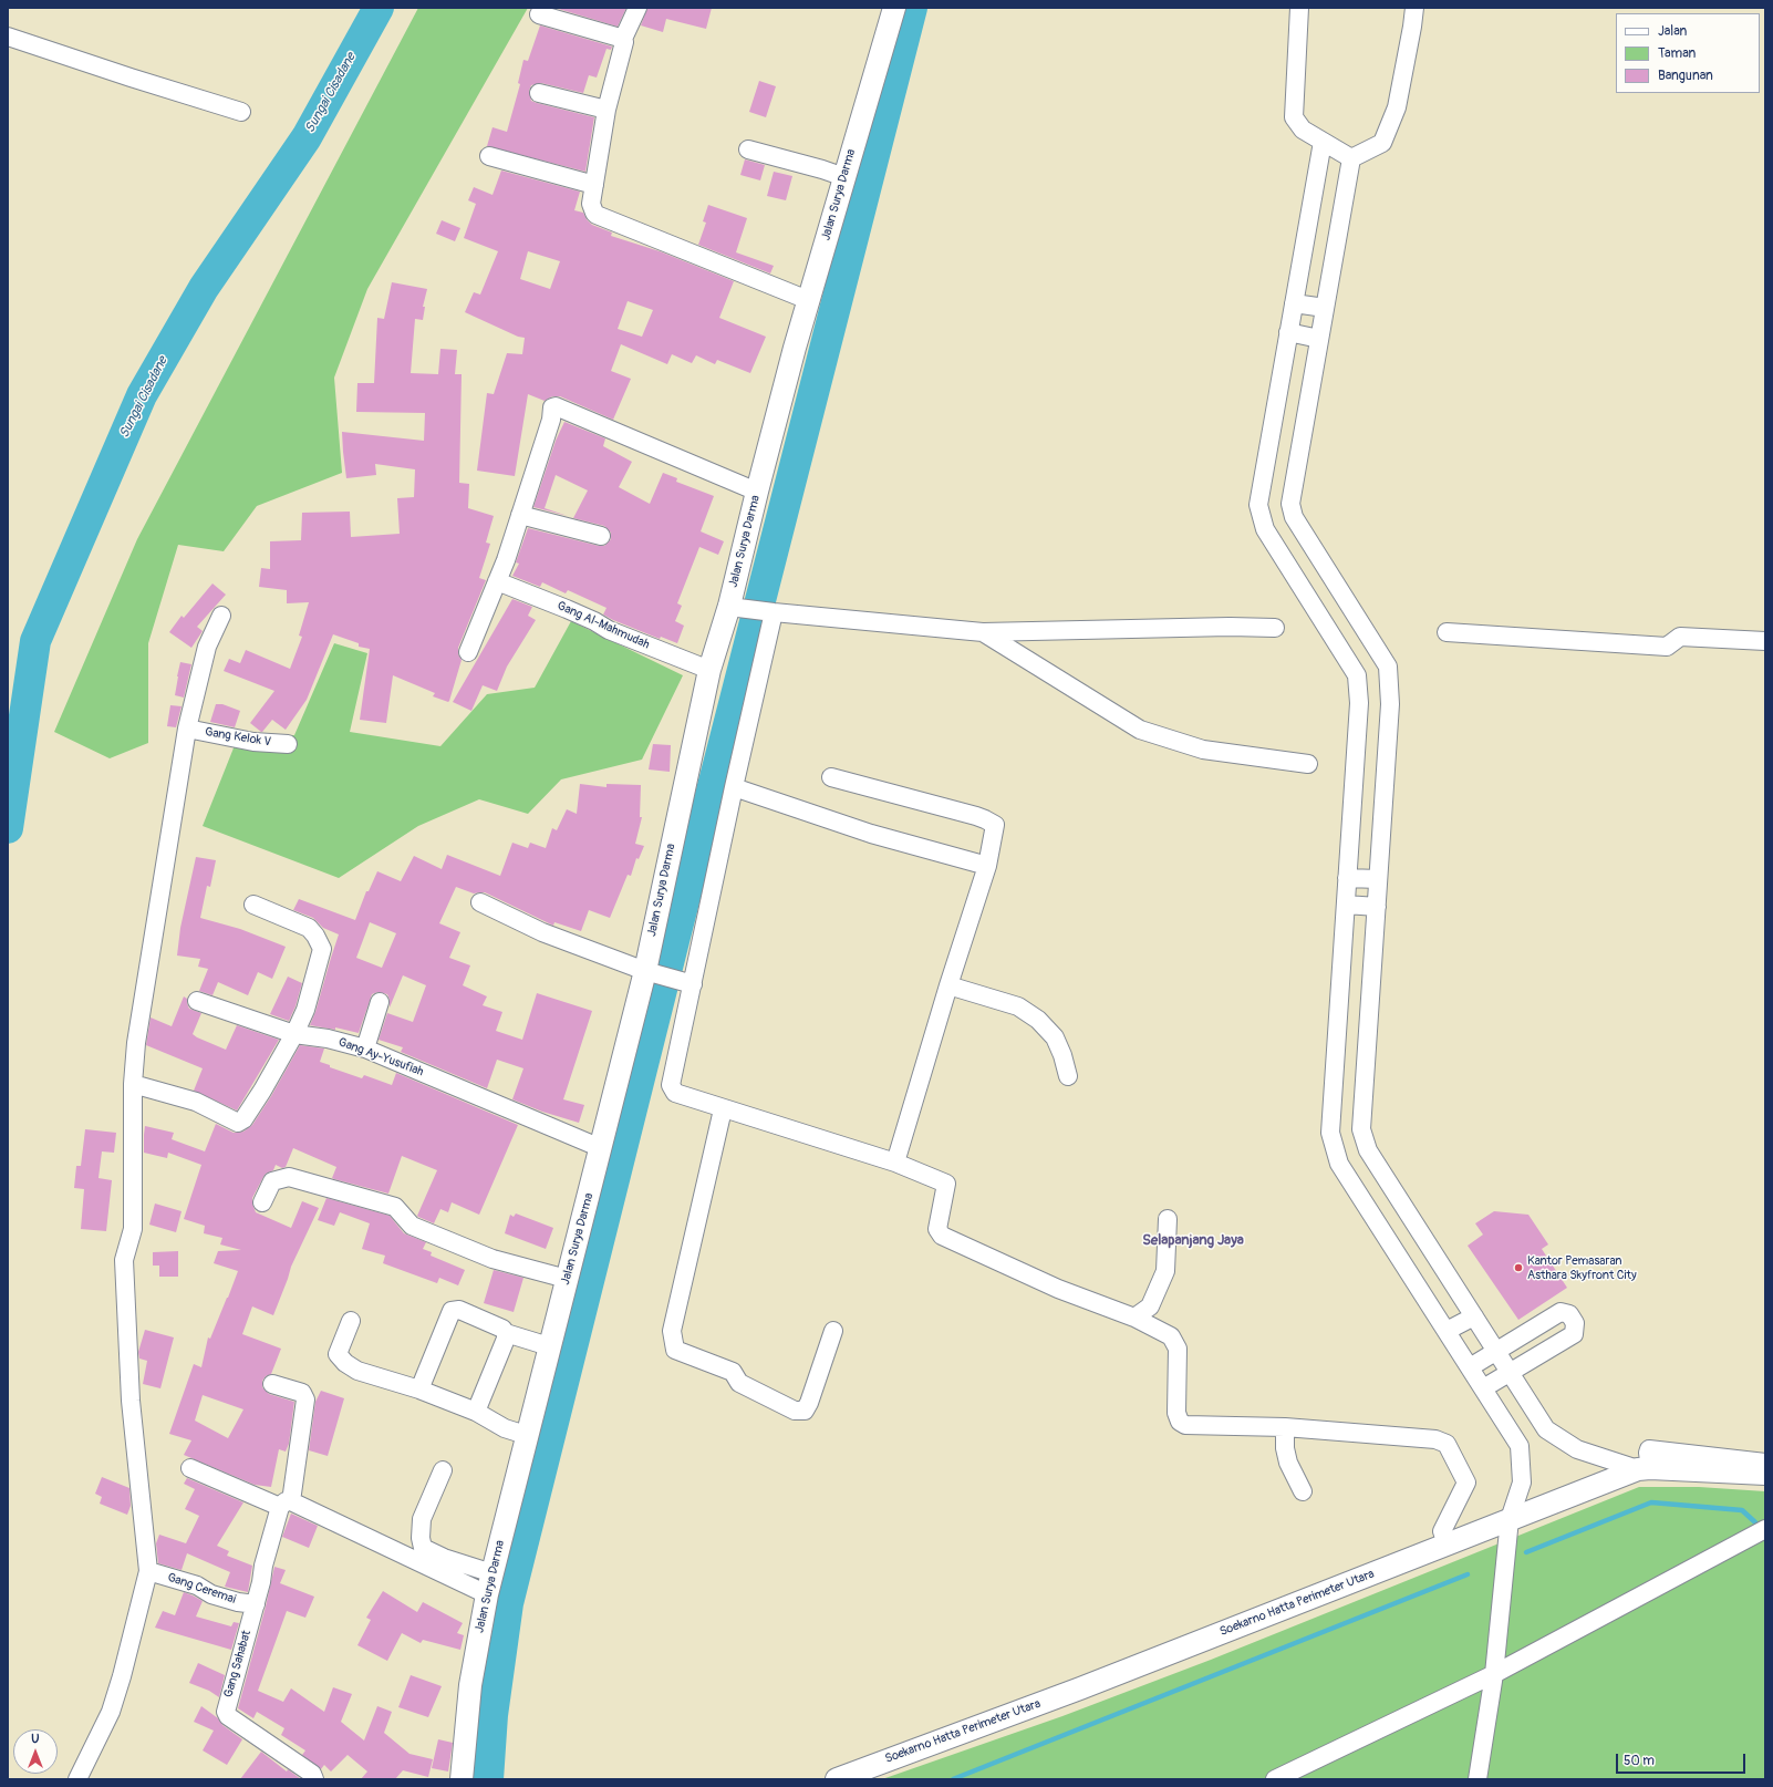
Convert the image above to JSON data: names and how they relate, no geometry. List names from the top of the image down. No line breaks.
{"streets":{"main road":["Jalan Surya Darma","Soekarno Hatta Perimeter Utara"],"street":["Gang Al-Mahmudah","Gang Kelok V","Gang Ay-Yusufiah","Gang Ceremai","Gang Sahabat"]},"crossings":[["Jalan Surya Darma","Gang Al-Mahmudah"],["Jalan Surya Darma","Gang Ay-Yusufiah"],["Gang Ceremai","Gang Sahabat"]],"districts":["Selapanjang Jaya"],"water":["Sungai Cisadane"],"places":["Kantor Pemasaran Asthara Skyfront City"],"legend":["Jalan","Taman","Bangunan"],"scale_bar":"50 m","north":"top"}
